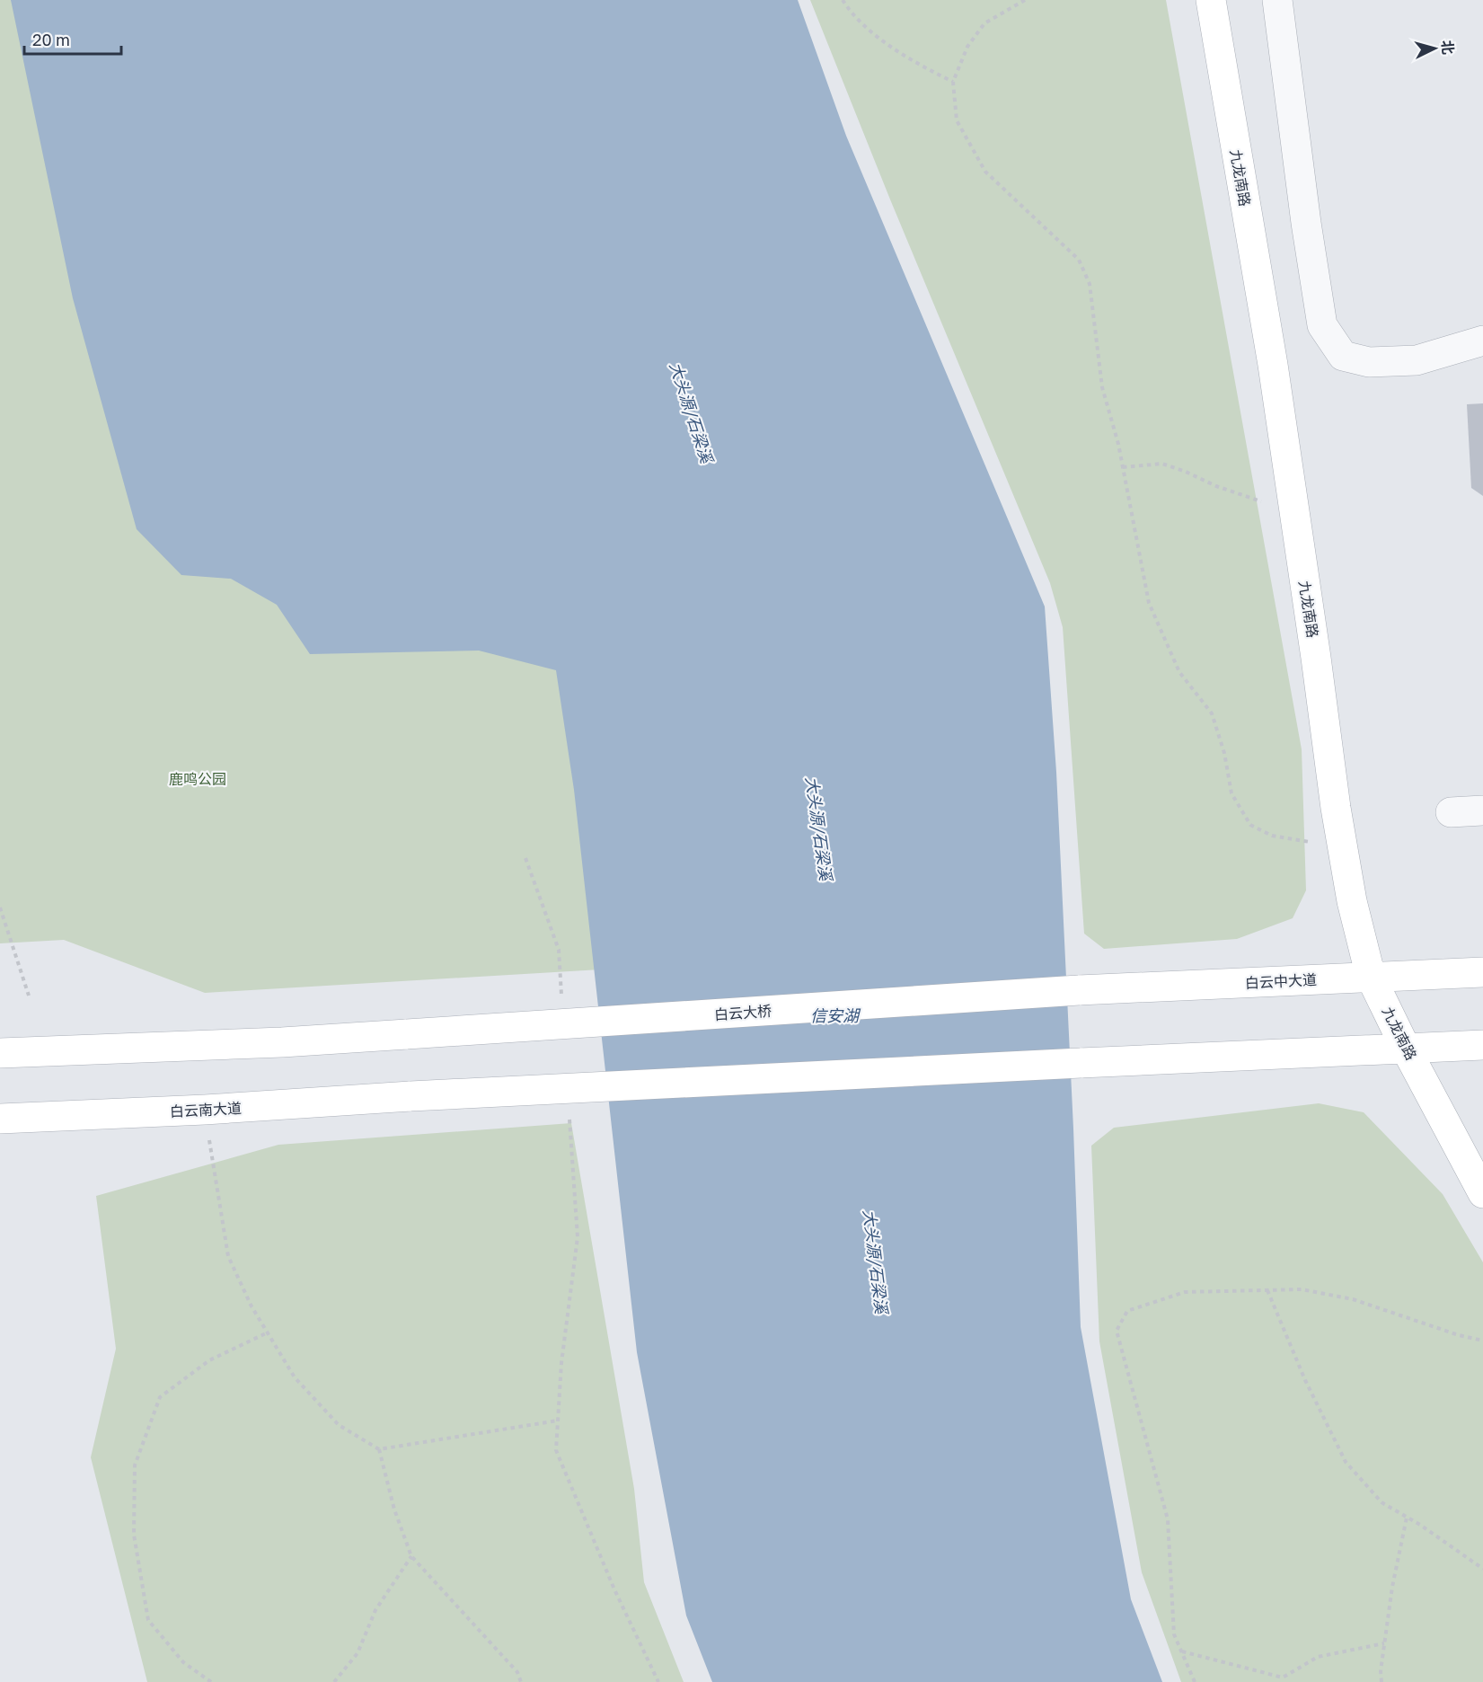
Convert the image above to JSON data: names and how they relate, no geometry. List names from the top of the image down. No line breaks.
{"streets":{"main road":["九龙南路","白云中大道","白云大桥","白云南大道"]},"crossings":[["九龙南路","白云中大道"],["九龙南路","白云南大道"],["白云中大道","白云大桥"]],"water":["大头源/石梁溪","信安湖"],"parks":["鹿鸣公园"],"scale_bar":"20 m","north":"right"}
